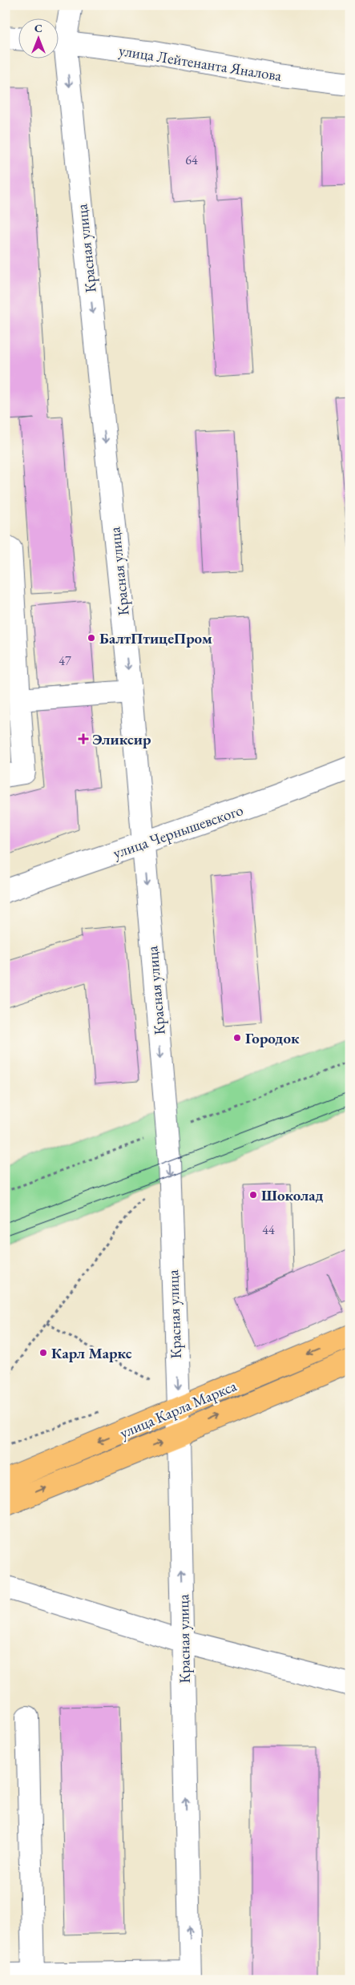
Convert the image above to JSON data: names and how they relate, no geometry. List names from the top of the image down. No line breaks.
{"streets":{"main road":["улица Карла Маркса"],"street":["улица Лейтенанта Яналова","Красная улица","улица Чернышевского"]},"crossings":[["улица Лейтенанта Яналова","Красная улица"],["Красная улица","улица Чернышевского"],["Красная улица","улица Карла Маркса"]],"places":{"other":["БалтПтицеПром","Городок","Шоколад","Карл Маркс"],"health":["Эликсир"]},"house_numbers":["64","47","44"],"north":"top"}
